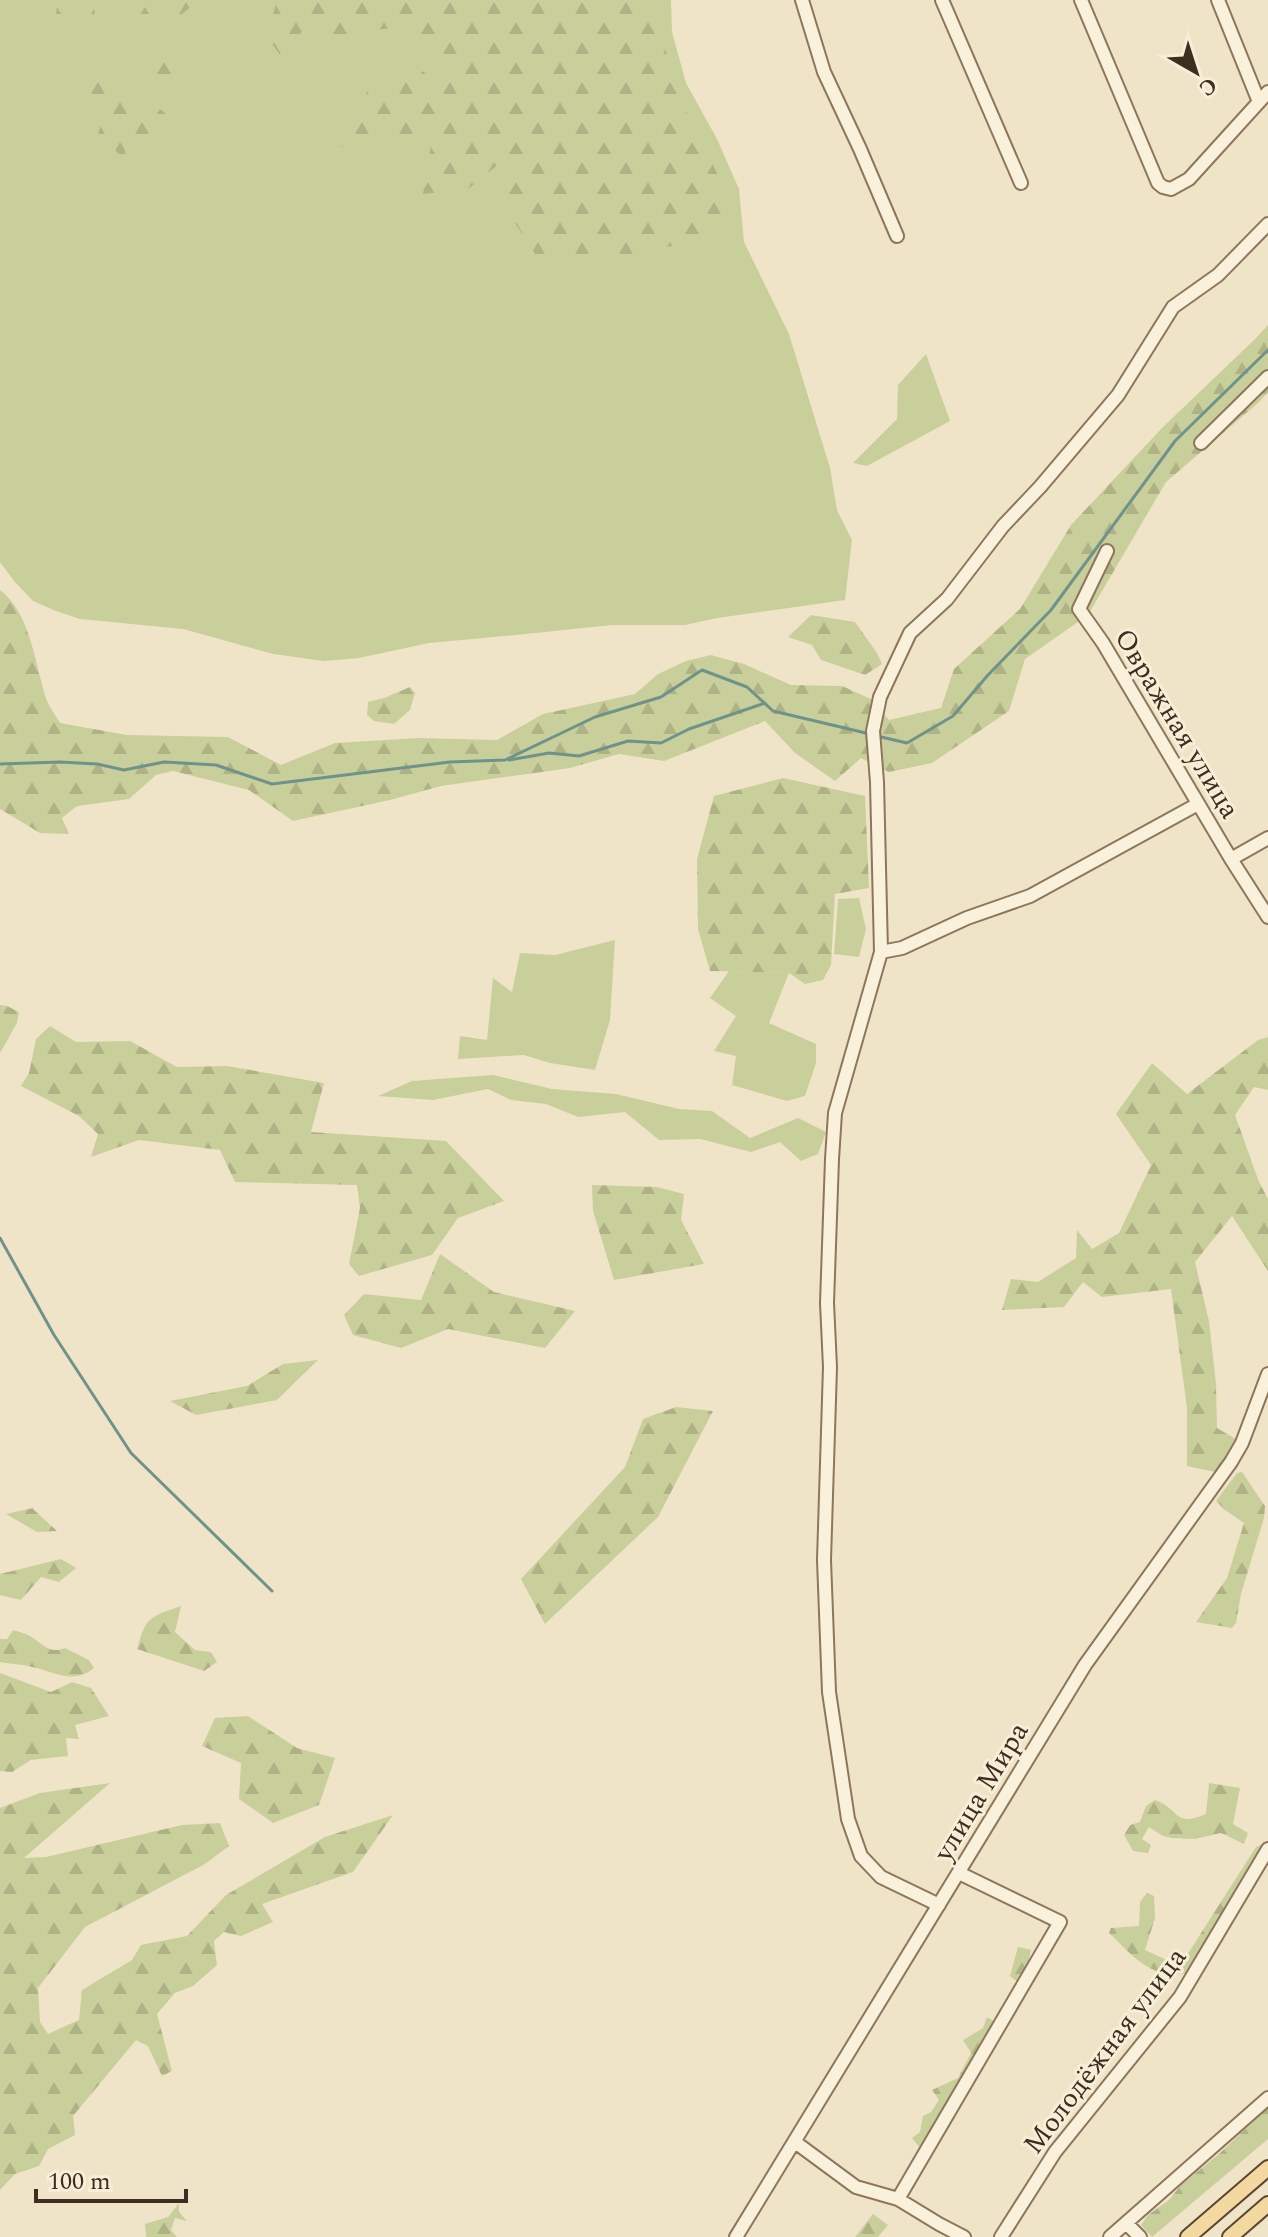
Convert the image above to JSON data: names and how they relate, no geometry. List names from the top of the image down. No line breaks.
{"streets":{"street":["Овражная улица","улица Мира","Молодёжная улица"]},"scale_bar":"100 m","north":"bottom right"}
